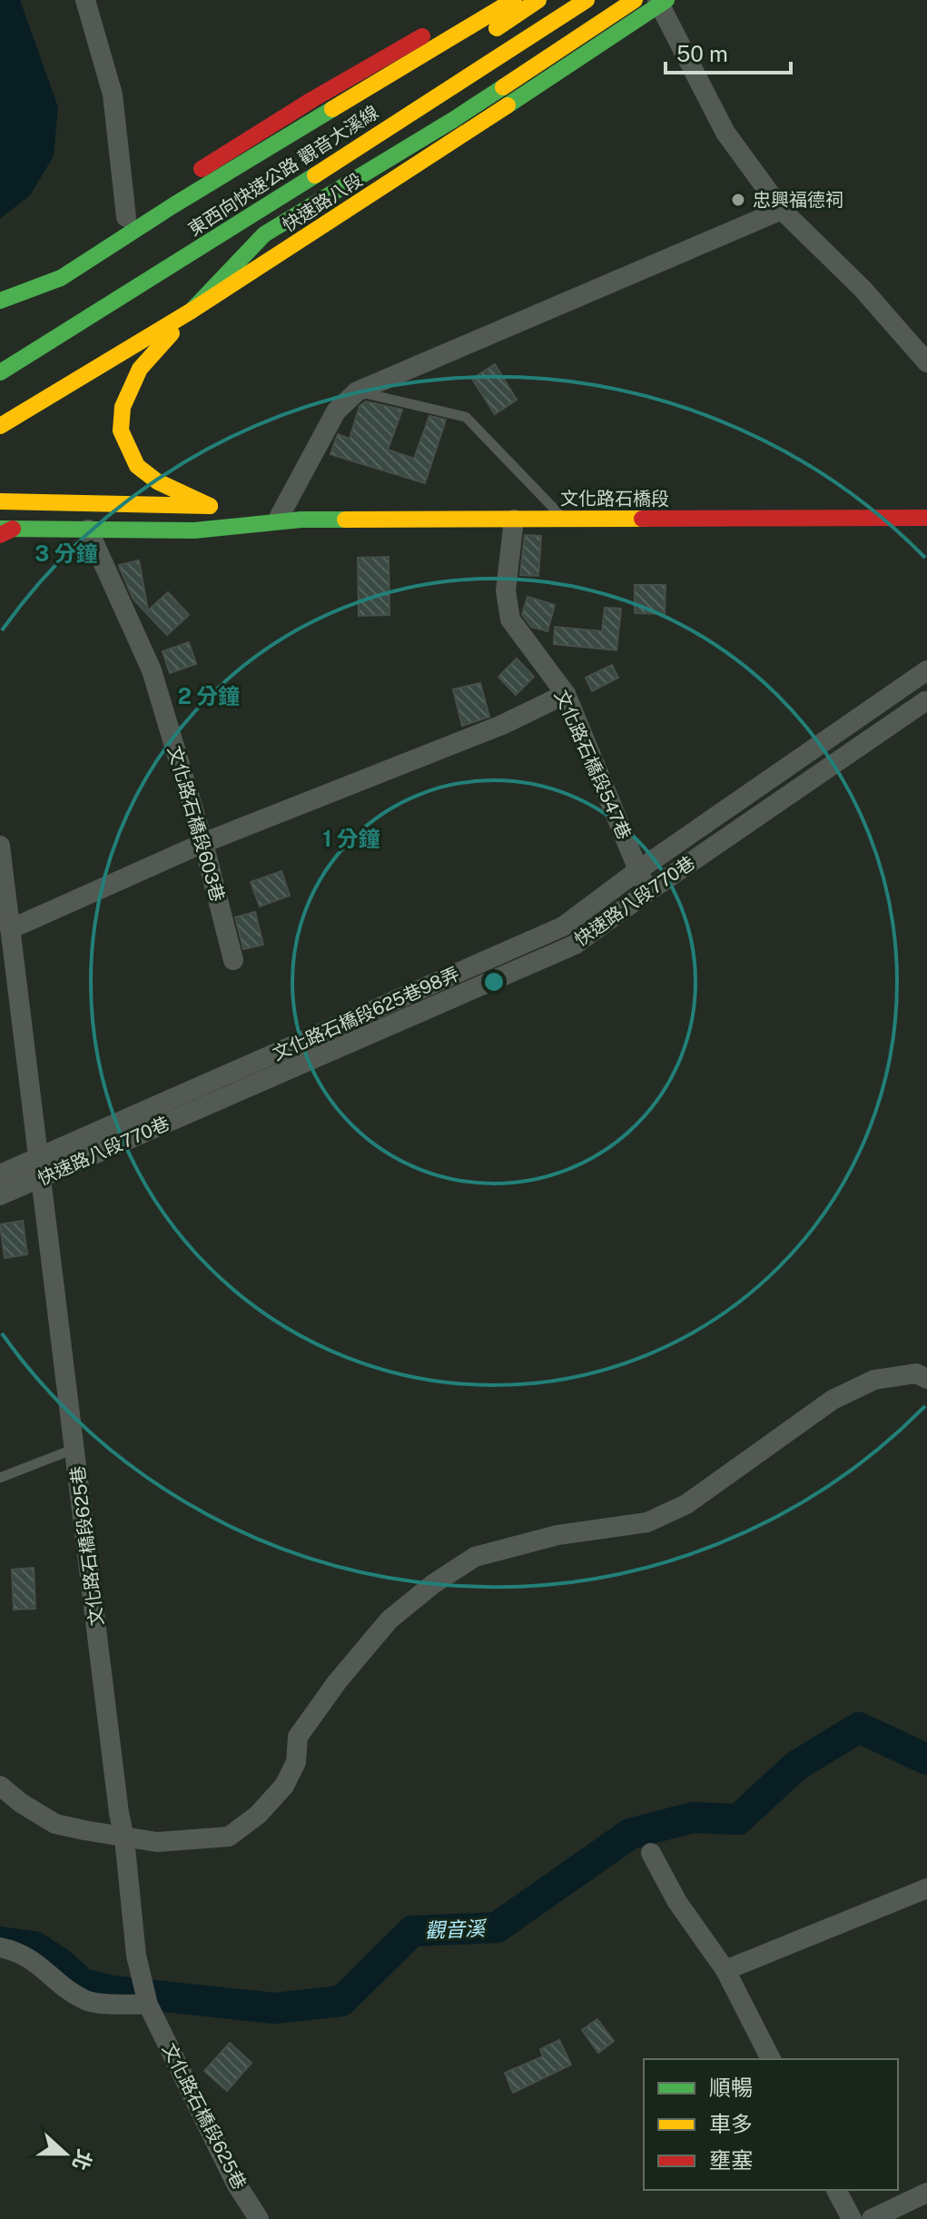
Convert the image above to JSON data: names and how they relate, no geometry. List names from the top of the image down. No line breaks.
{"streets":{"main road":["東西向快速公路 觀音大溪線","快速路八段","文化路石橋段"],"street":["文化路石橋段547巷","文化路石橋段603巷","快速路八段770巷","文化路石橋段625巷98弄","文化路石橋段625巷"]},"crossings":[["文化路石橋段","文化路石橋段547巷"],["文化路石橋段","文化路石橋段603巷"],["文化路石橋段547巷","快速路八段770巷"],["文化路石橋段547巷","文化路石橋段625巷98弄"],["快速路八段770巷","文化路石橋段625巷98弄"],["快速路八段770巷","文化路石橋段625巷"],["文化路石橋段625巷98弄","文化路石橋段625巷"]],"water":["觀音溪"],"places":["忠興福德祠"],"legend":["順暢","車多","壅塞"],"scale_bar":"50 m","north":"right","rings":["3 分鐘","2 分鐘","1 分鐘"]}
